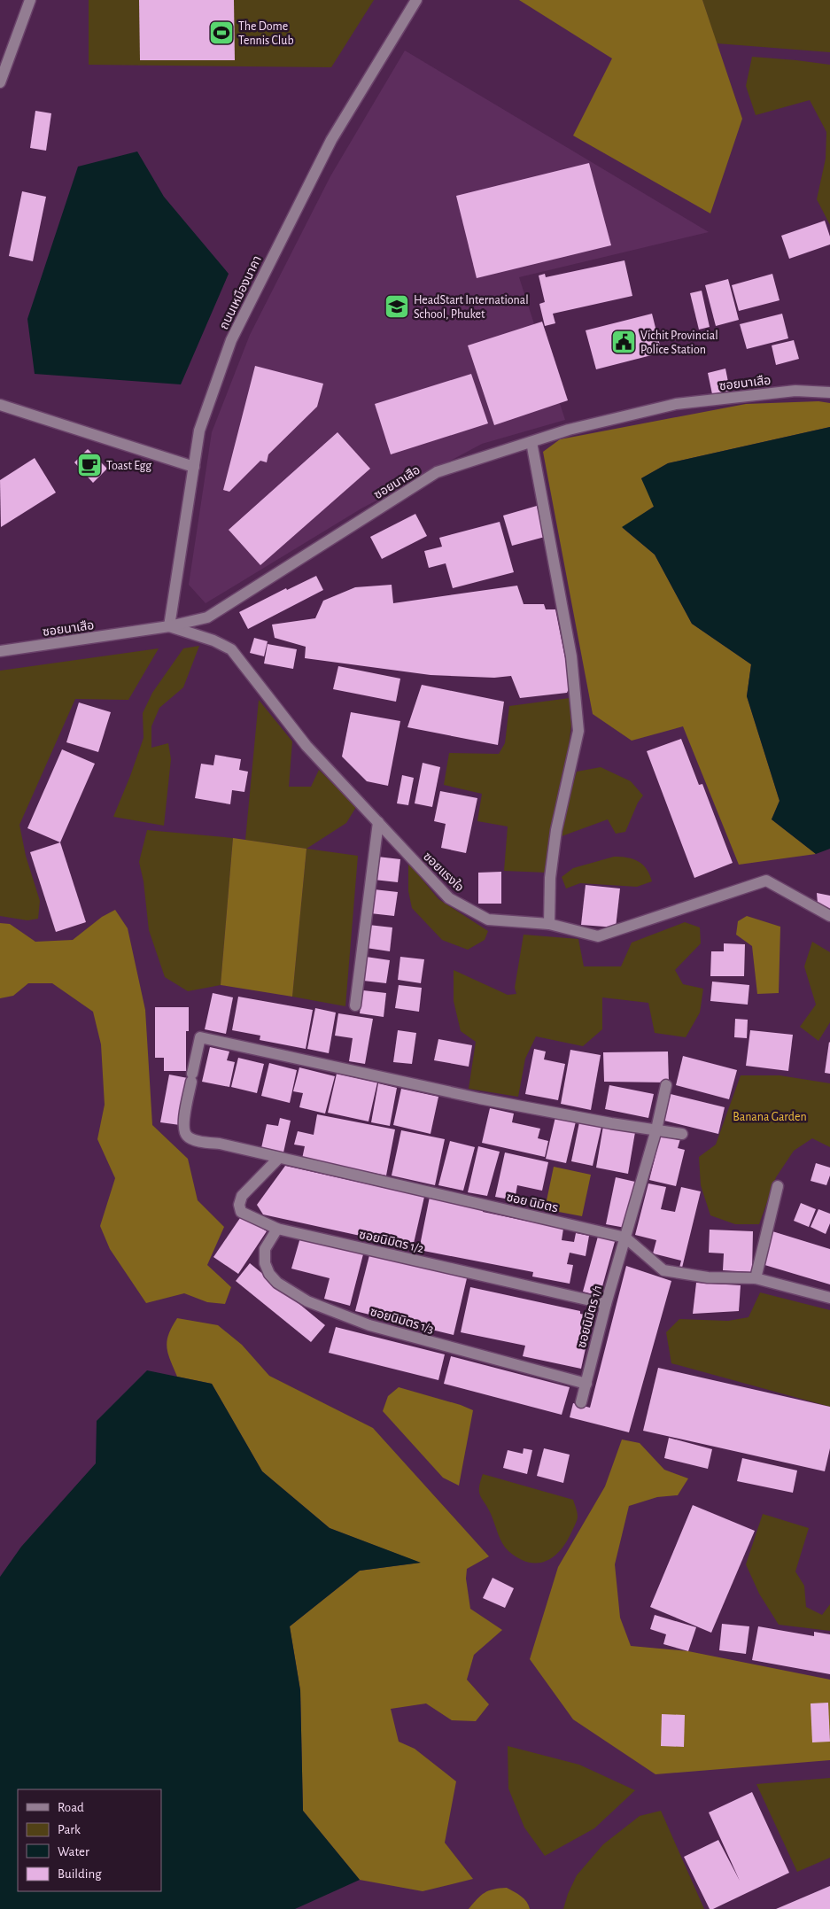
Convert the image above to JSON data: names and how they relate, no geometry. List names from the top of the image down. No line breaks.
{"streets":{"street":["ถนนเหมืองนาคา","ซอยนาเสือ","ซอยแรงใจ","ซอย นิมิตร","ซอยนิมิตร 1/2","ซอยนิมิตร 1/1","ซอยนิมิตร 1/3"]},"crossings":[["ถนนเหมืองนาคา","ซอยนาเสือ"],["ถนนเหมืองนาคา","ซอยแรงใจ"],["ซอยนาเสือ","ซอยแรงใจ"],["ซอย นิมิตร","ซอยนิมิตร 1/2"],["ซอย นิมิตร","ซอยนิมิตร 1/1"],["ซอยนิมิตร 1/2","ซอยนิมิตร 1/1"],["ซอยนิมิตร 1/2","ซอยนิมิตร 1/3"],["ซอยนิมิตร 1/1","ซอยนิมิตร 1/3"]],"parks":["Banana Garden"],"places":{"sports":["The Dome Tennis Club"],"school or university":["HeadStart International School, Phuket"],"public building":["Vichit Provincial Police Station"],"cafe":["Toast Egg"]},"legend":["Road","Park","Water","Building"]}
